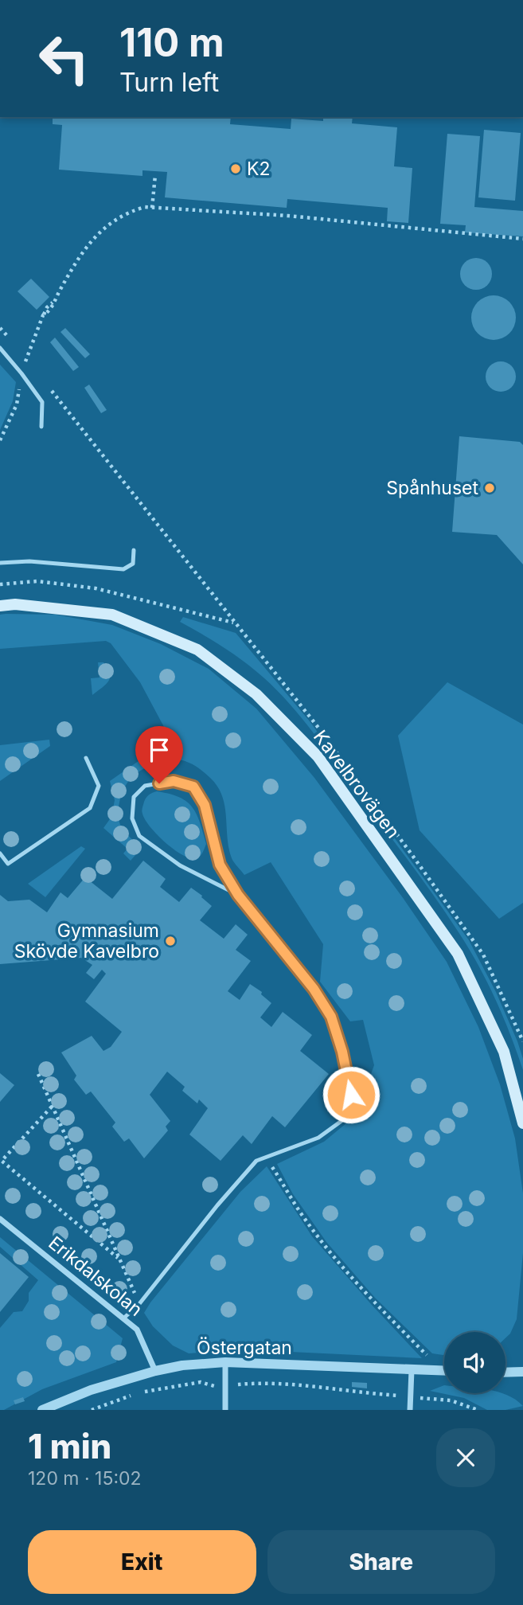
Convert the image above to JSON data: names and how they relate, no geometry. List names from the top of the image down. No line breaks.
{"streets":{"main road":["Kavelbrovägen"],"street":["Erikdalskolan","Östergatan"]},"crossings":[["Erikdalskolan","Östergatan"]],"places":["K2","Spånhuset","Gymnasium Skövde Kavelbro"],"page":{"turn":["110 m","Turn left"],"heading":["1 min","120 m · 15:02"],"buttons":["Exit","Share"]}}
